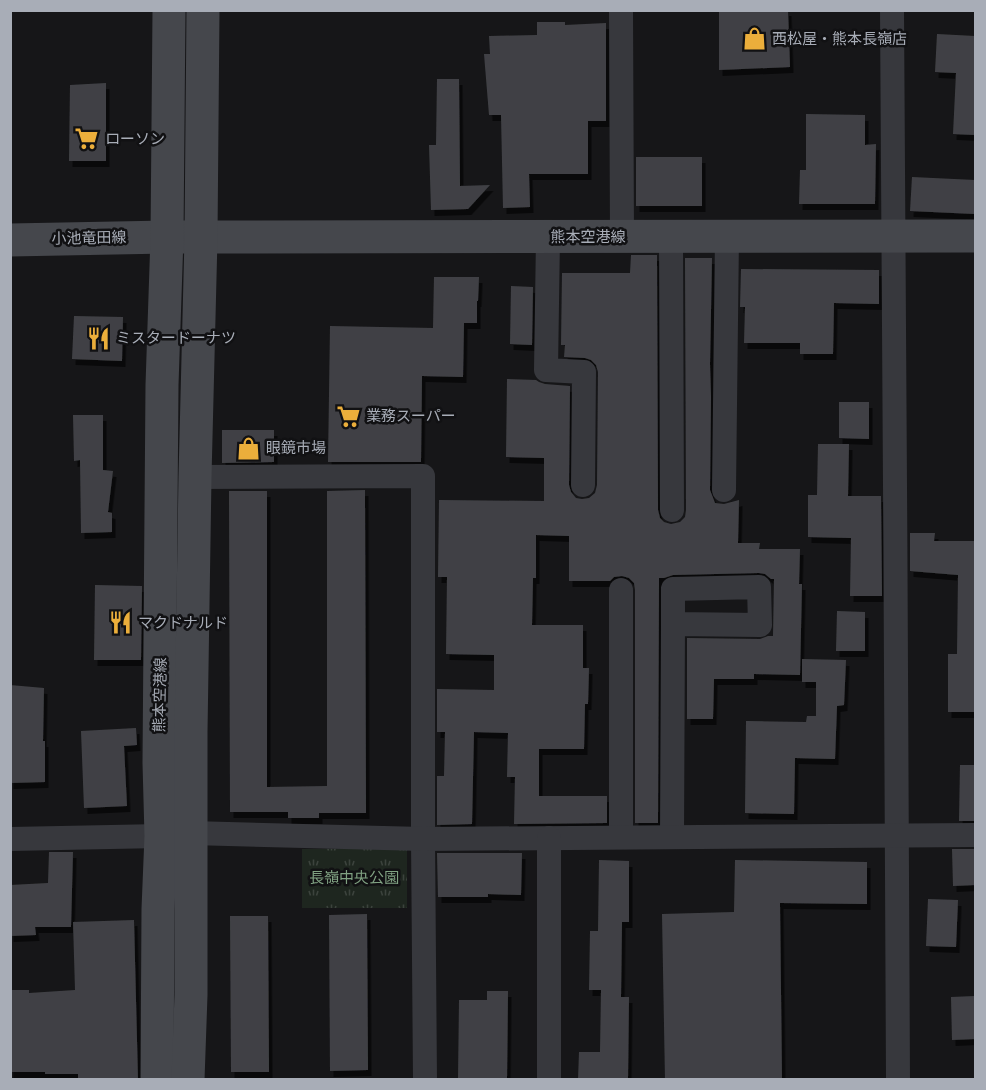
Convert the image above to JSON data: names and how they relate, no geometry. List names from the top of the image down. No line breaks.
{"streets":{"main road":["熊本空港線","小池竜田線"]},"crossings":[["熊本空港線","小池竜田線"]],"parks":["長嶺中央公園"],"places":{"shop":["西松屋・熊本長嶺店","眼鏡市場"],"supermarket":["ローソン","業務スーパー"],"restaurant":["ミスタードーナツ","マクドナルド"]}}
